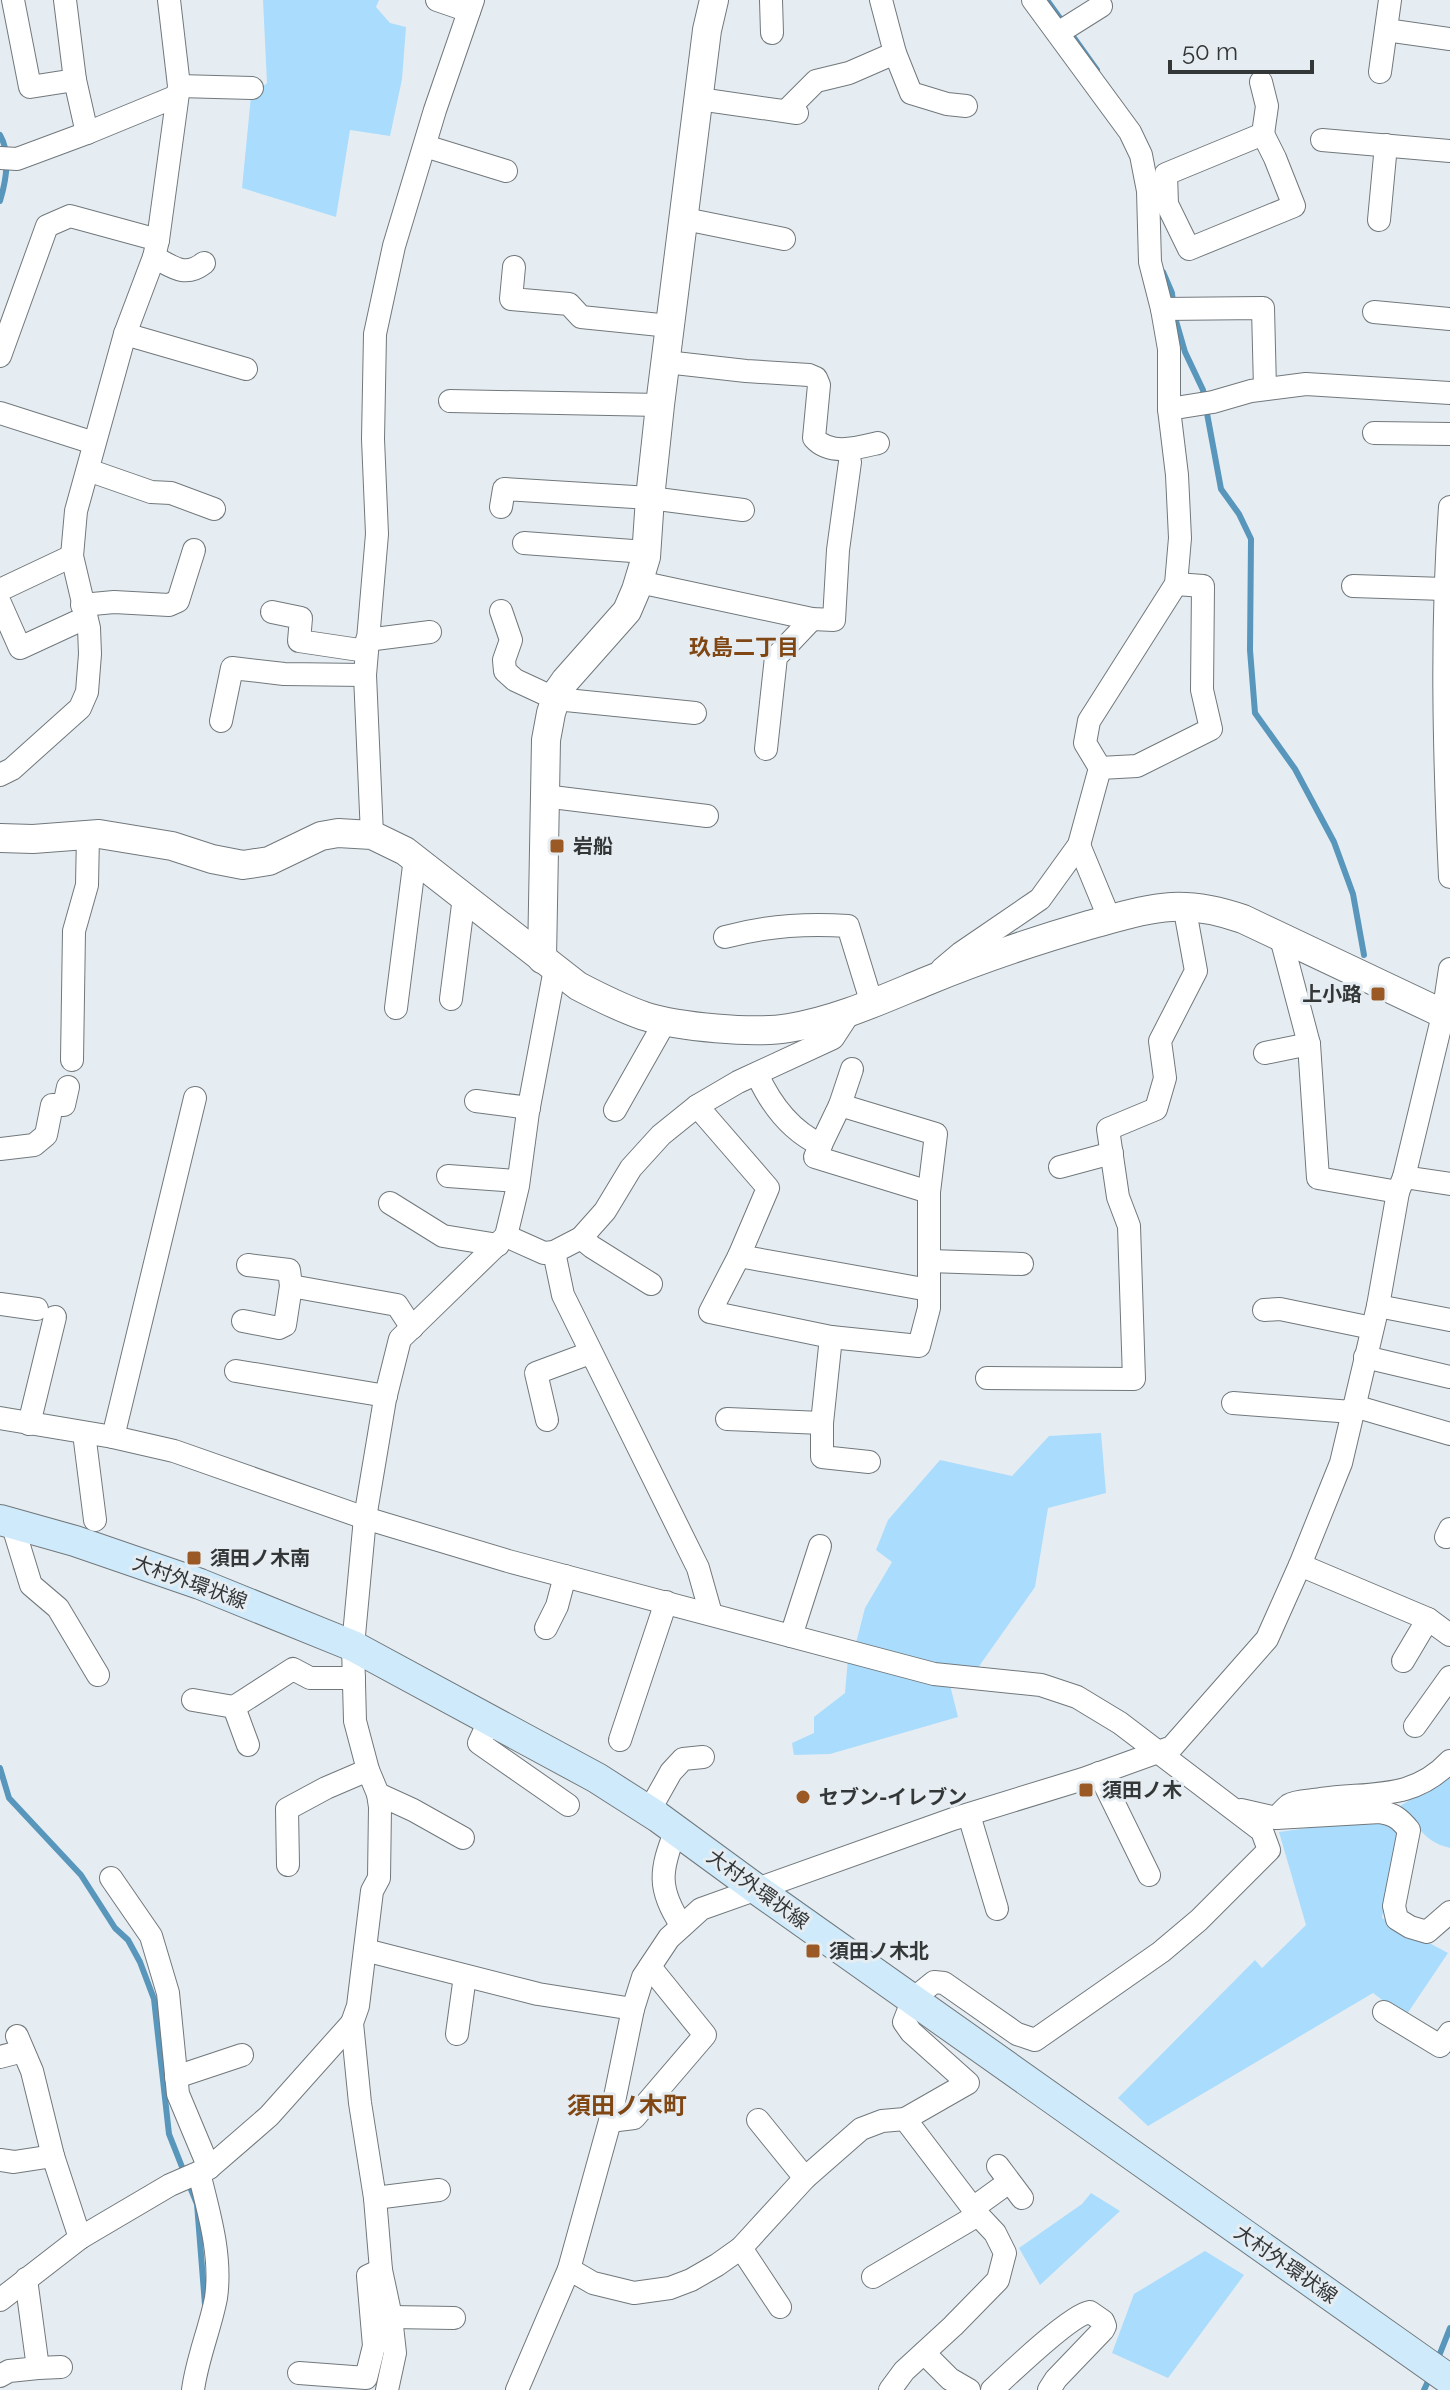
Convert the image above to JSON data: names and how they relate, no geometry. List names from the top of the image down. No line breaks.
{"streets":{"main road":["大村外環状線"]},"districts":["玖島二丁目","須田ノ木町"],"places":{"transit":["岩船","上小路","須田ノ木南","須田ノ木","須田ノ木北"],"other":["セブン-イレブン"]},"scale_bar":"50 m"}
